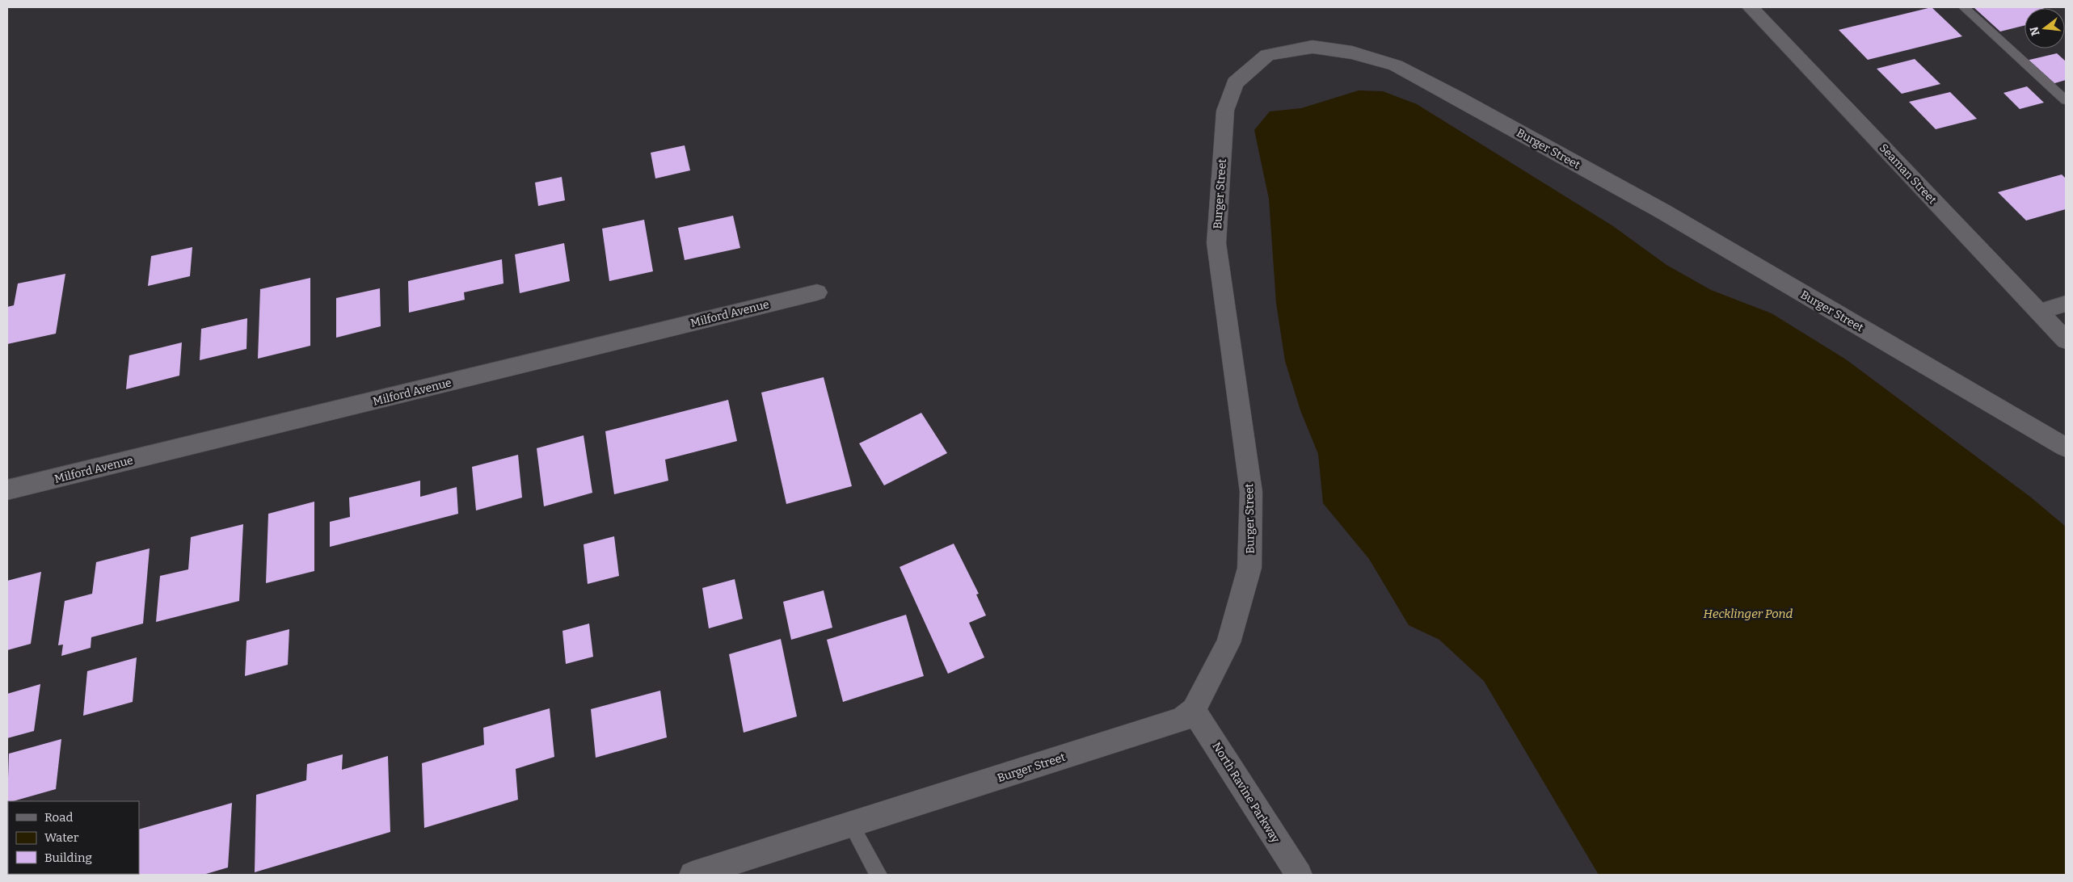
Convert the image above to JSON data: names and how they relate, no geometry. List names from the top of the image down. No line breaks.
{"streets":{"street":["Burger Street","Seaman Street","Milford Avenue","North Ravine Parkway"]},"crossings":[["Burger Street","North Ravine Parkway"]],"water":["Hecklinger Pond"],"legend":["Road","Water","Building"],"north":"left"}
